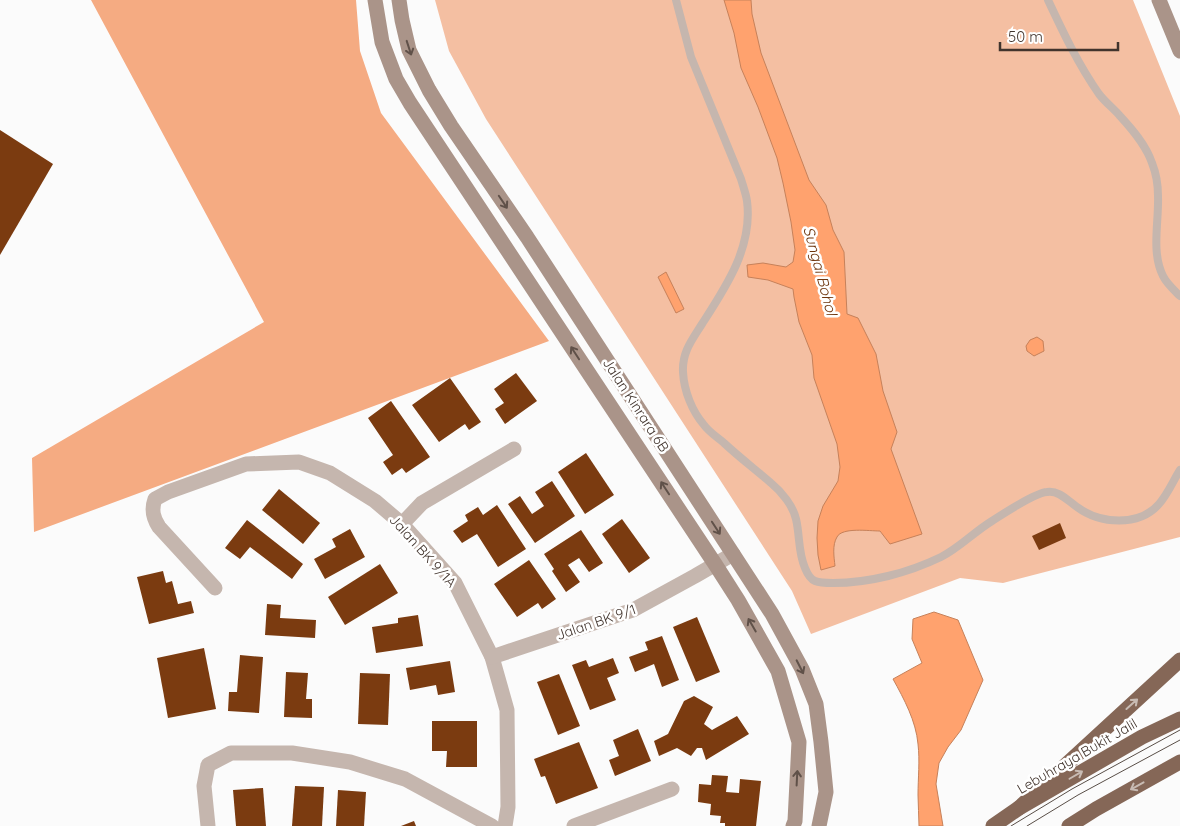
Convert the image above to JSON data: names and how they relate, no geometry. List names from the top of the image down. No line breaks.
{"streets":{"highway":["Lebuhraya Bukit Jalil"],"street":["Jalan Kinrara 6B","Jalan BK 9/1A","Jalan BK 9/1"]},"crossings":[["Jalan Kinrara 6B","Jalan BK 9/1"],["Jalan BK 9/1A","Jalan BK 9/1"]],"water":["Sungai Bohol"],"scale_bar":"50 m"}
